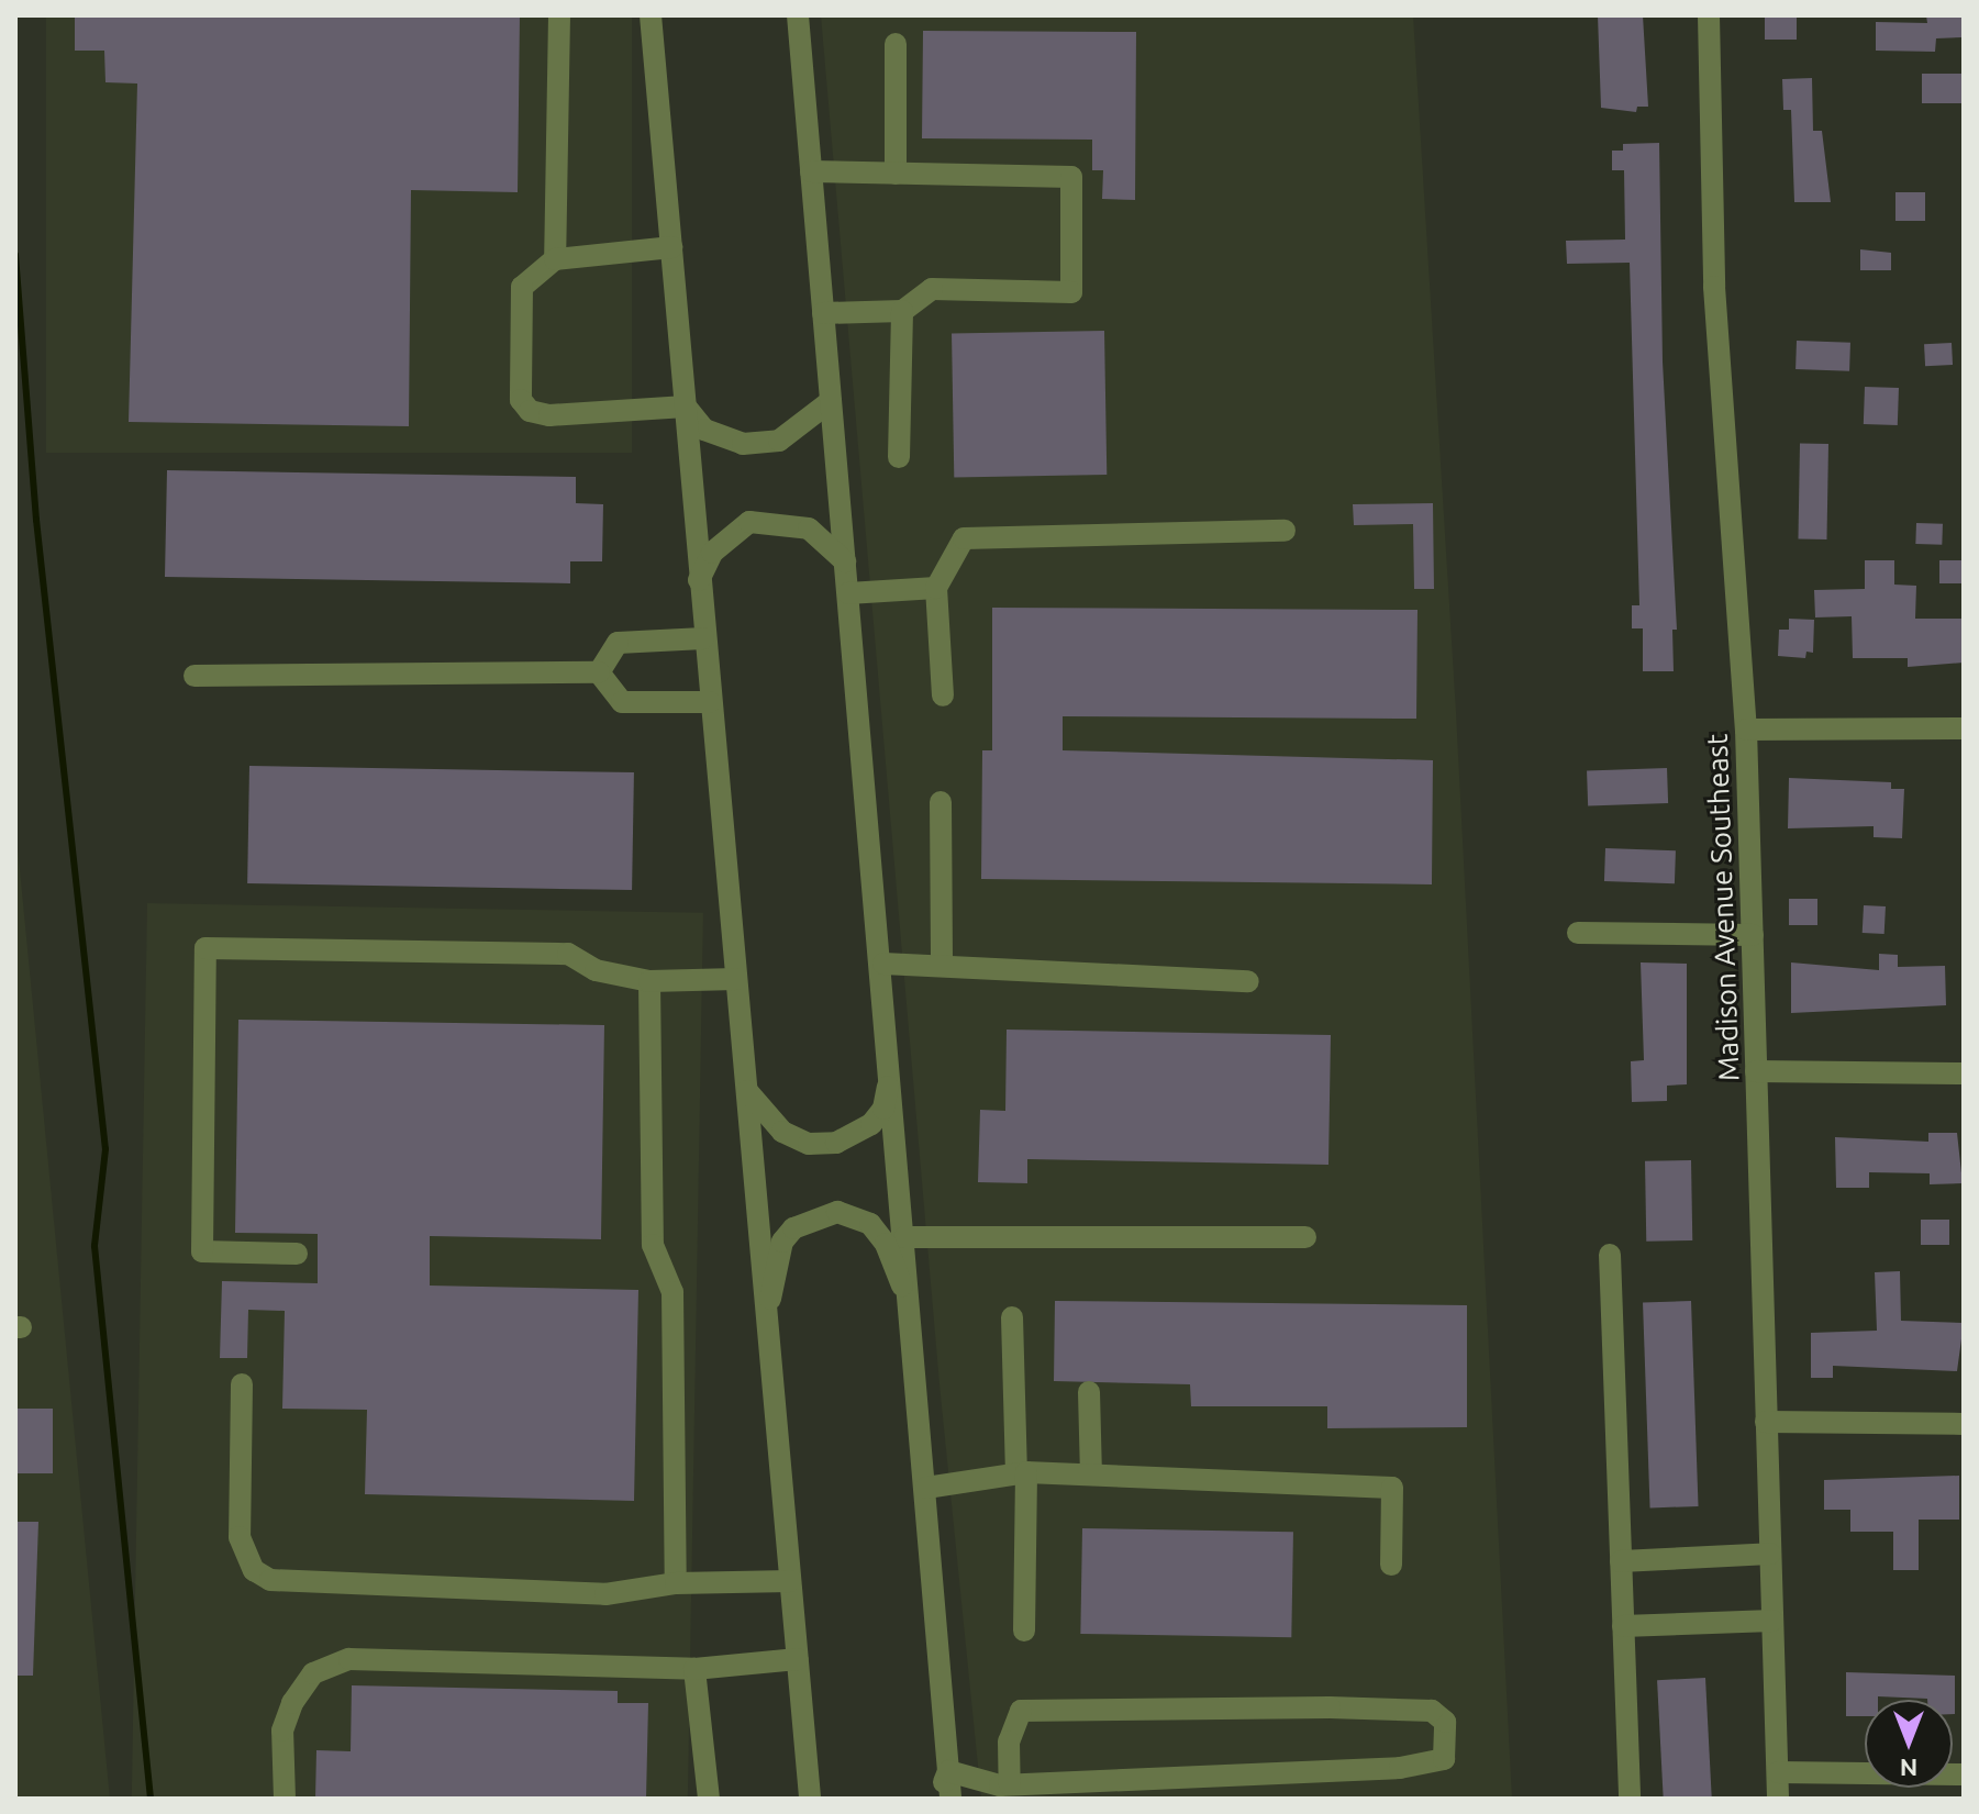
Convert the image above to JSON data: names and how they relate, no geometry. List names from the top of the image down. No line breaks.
{"streets":{"street":["Madison Avenue Southeast"]},"north":"bottom"}
